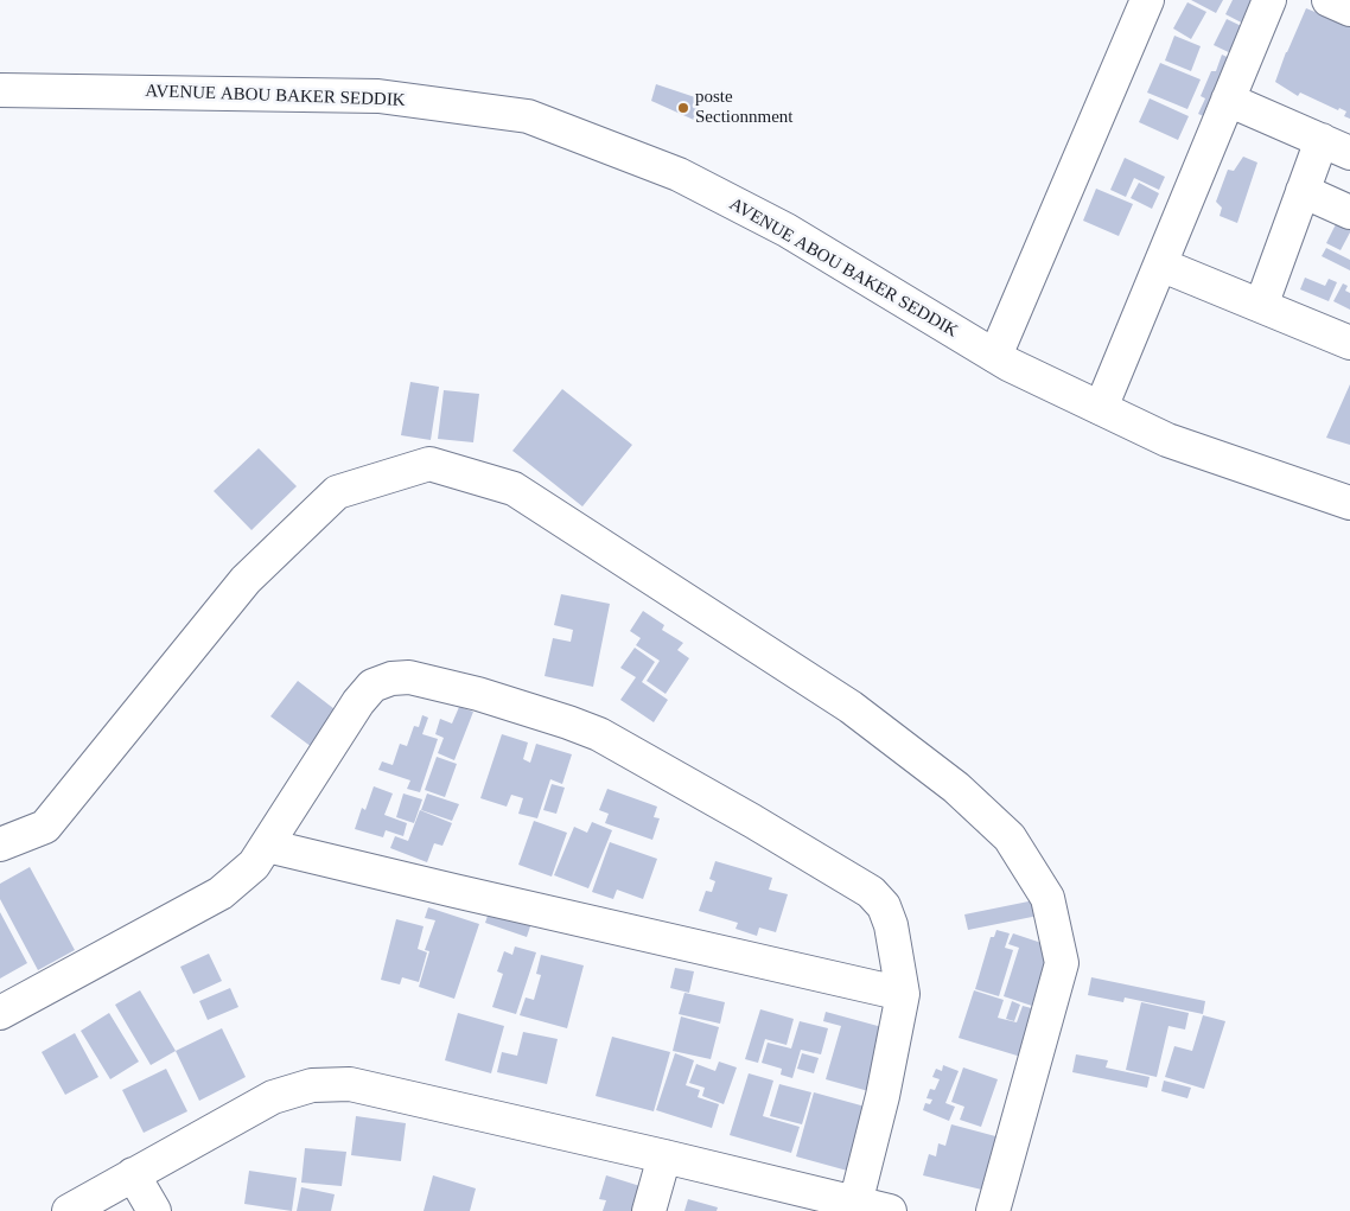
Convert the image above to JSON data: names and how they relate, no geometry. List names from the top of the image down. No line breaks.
{"streets":{"street":["AVENUE ABOU BAKER SEDDIK"]},"places":["poste Sectionnment"]}
